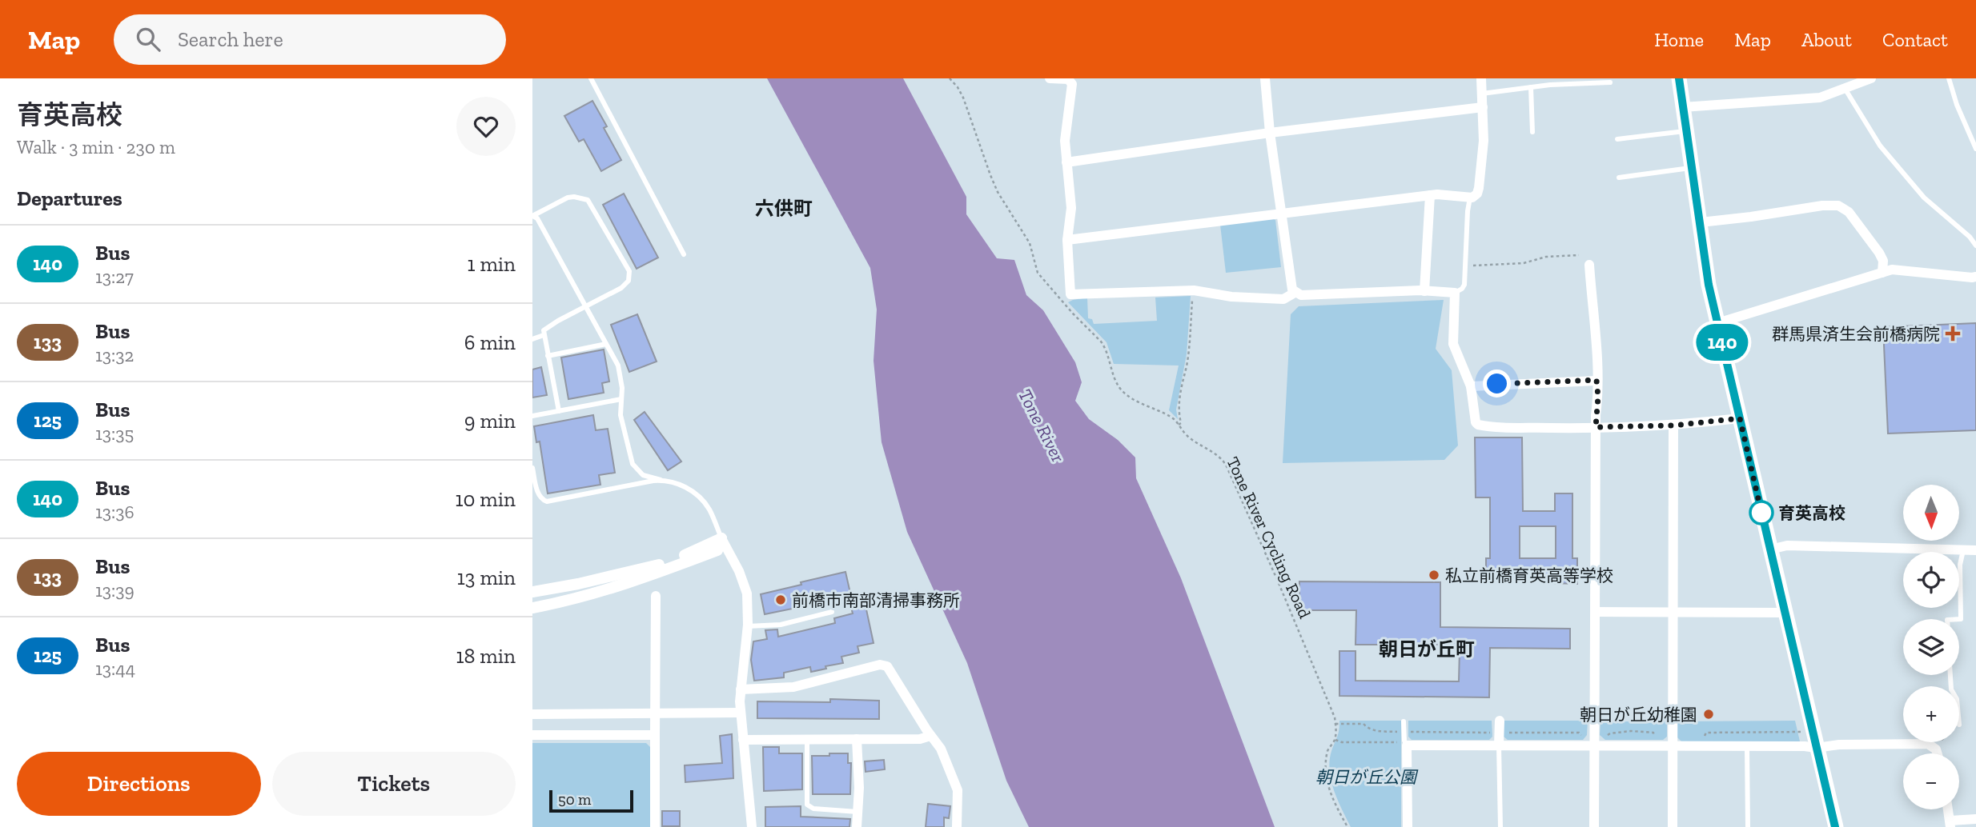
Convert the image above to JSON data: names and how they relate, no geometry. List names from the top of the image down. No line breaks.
{"streets":{"path":["Tone River Cycling Road"]},"districts":["六供町","朝日が丘町"],"water":["Tone River"],"parks":["朝日が丘公園"],"places":{"health":["群馬県済生会前橋病院"],"other":["育英高校","私立前橋育英高等学校","前橋市南部清掃事務所","朝日が丘幼稚園"]},"lines":["bus line 140"],"scale_bar":"50 m","north":"bottom","page":{"header":"Map","search":"Search here","nav":["Home","Map","About","Contact"],"heading":[["育英高校","Walk · 3 min · 230 m"],"Departures"],"on_map":"140","list":[{"mark":"140","name":"Bus","note":"13:27","value":"1 min"},{"mark":"133","name":"Bus","note":"13:32","value":"6 min"},{"mark":"125","name":"Bus","note":"13:35","value":"9 min"},{"mark":"140","name":"Bus","note":"13:36","value":"10 min"},{"mark":"133","name":"Bus","note":"13:39","value":"13 min"},{"mark":"125","name":"Bus","note":"13:44","value":"18 min"}],"map_buttons":["+","−"],"buttons":["Directions","Tickets"],"scale":"50 m"}}
